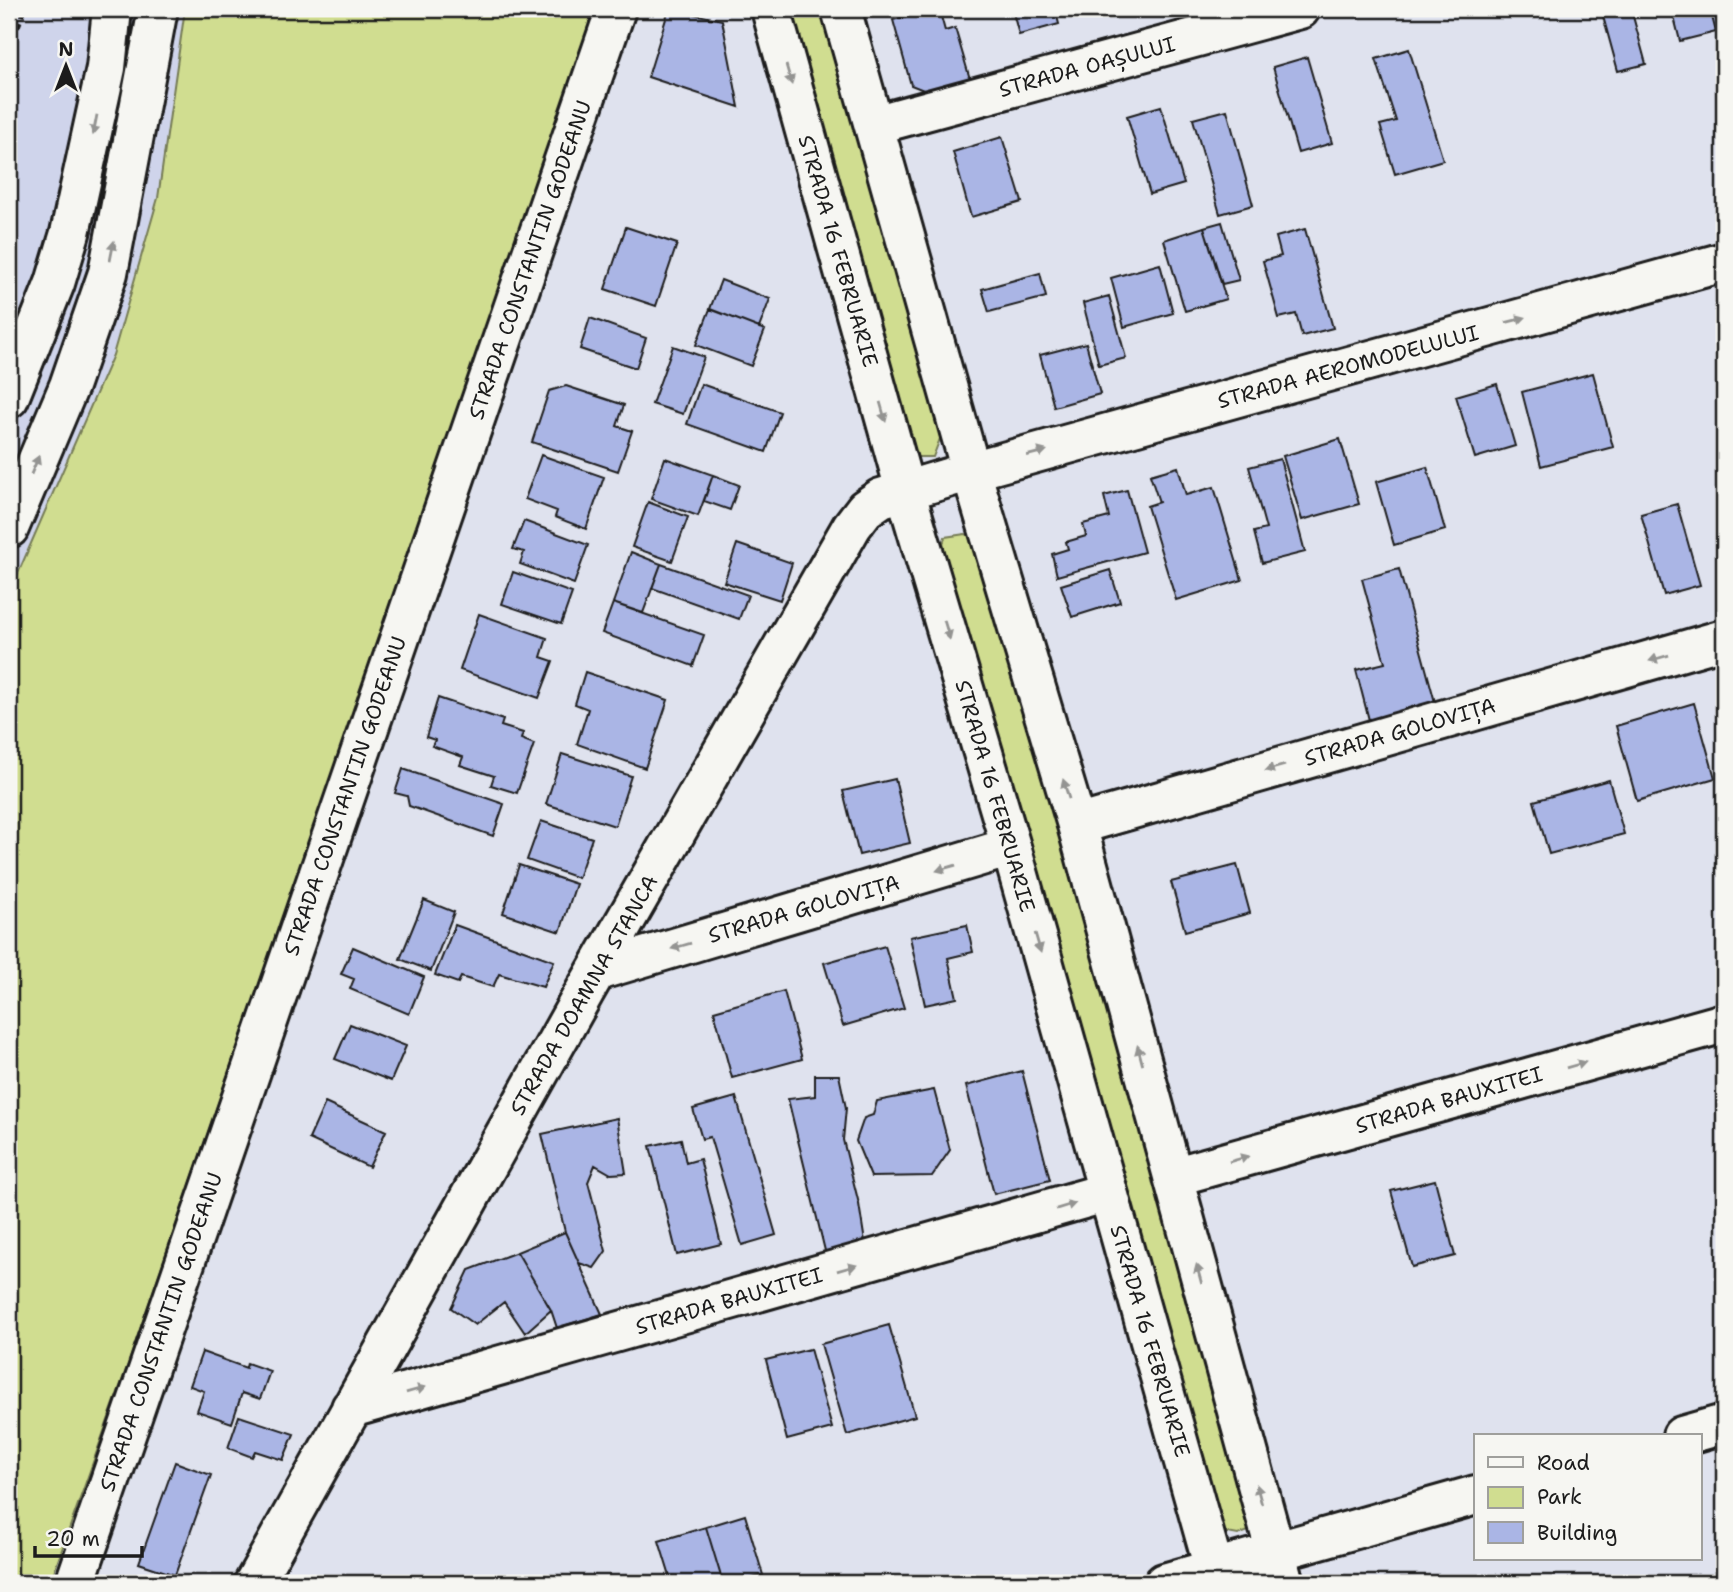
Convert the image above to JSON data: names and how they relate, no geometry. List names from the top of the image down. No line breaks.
{"streets":{"street":["STRADA OAȘULUI","STRADA 16 FEBRUARIE","STRADA CONSTANTIN GODEANU","STRADA AEROMODELULUI","STRADA GOLOVIȚA","STRADA DOAMNA STANCA","STRADA BAUXITEI"]},"crossings":[["STRADA 16 FEBRUARIE","STRADA GOLOVIȚA"],["STRADA 16 FEBRUARIE","STRADA DOAMNA STANCA"],["STRADA 16 FEBRUARIE","STRADA BAUXITEI"],["STRADA AEROMODELULUI","STRADA DOAMNA STANCA"],["STRADA GOLOVIȚA","STRADA DOAMNA STANCA"],["STRADA DOAMNA STANCA","STRADA BAUXITEI"]],"one_way":["STRADA AEROMODELULUI","STRADA GOLOVIȚA","STRADA BAUXITEI"],"legend":["Road","Park","Building"],"scale_bar":"20 m","north":"top"}
